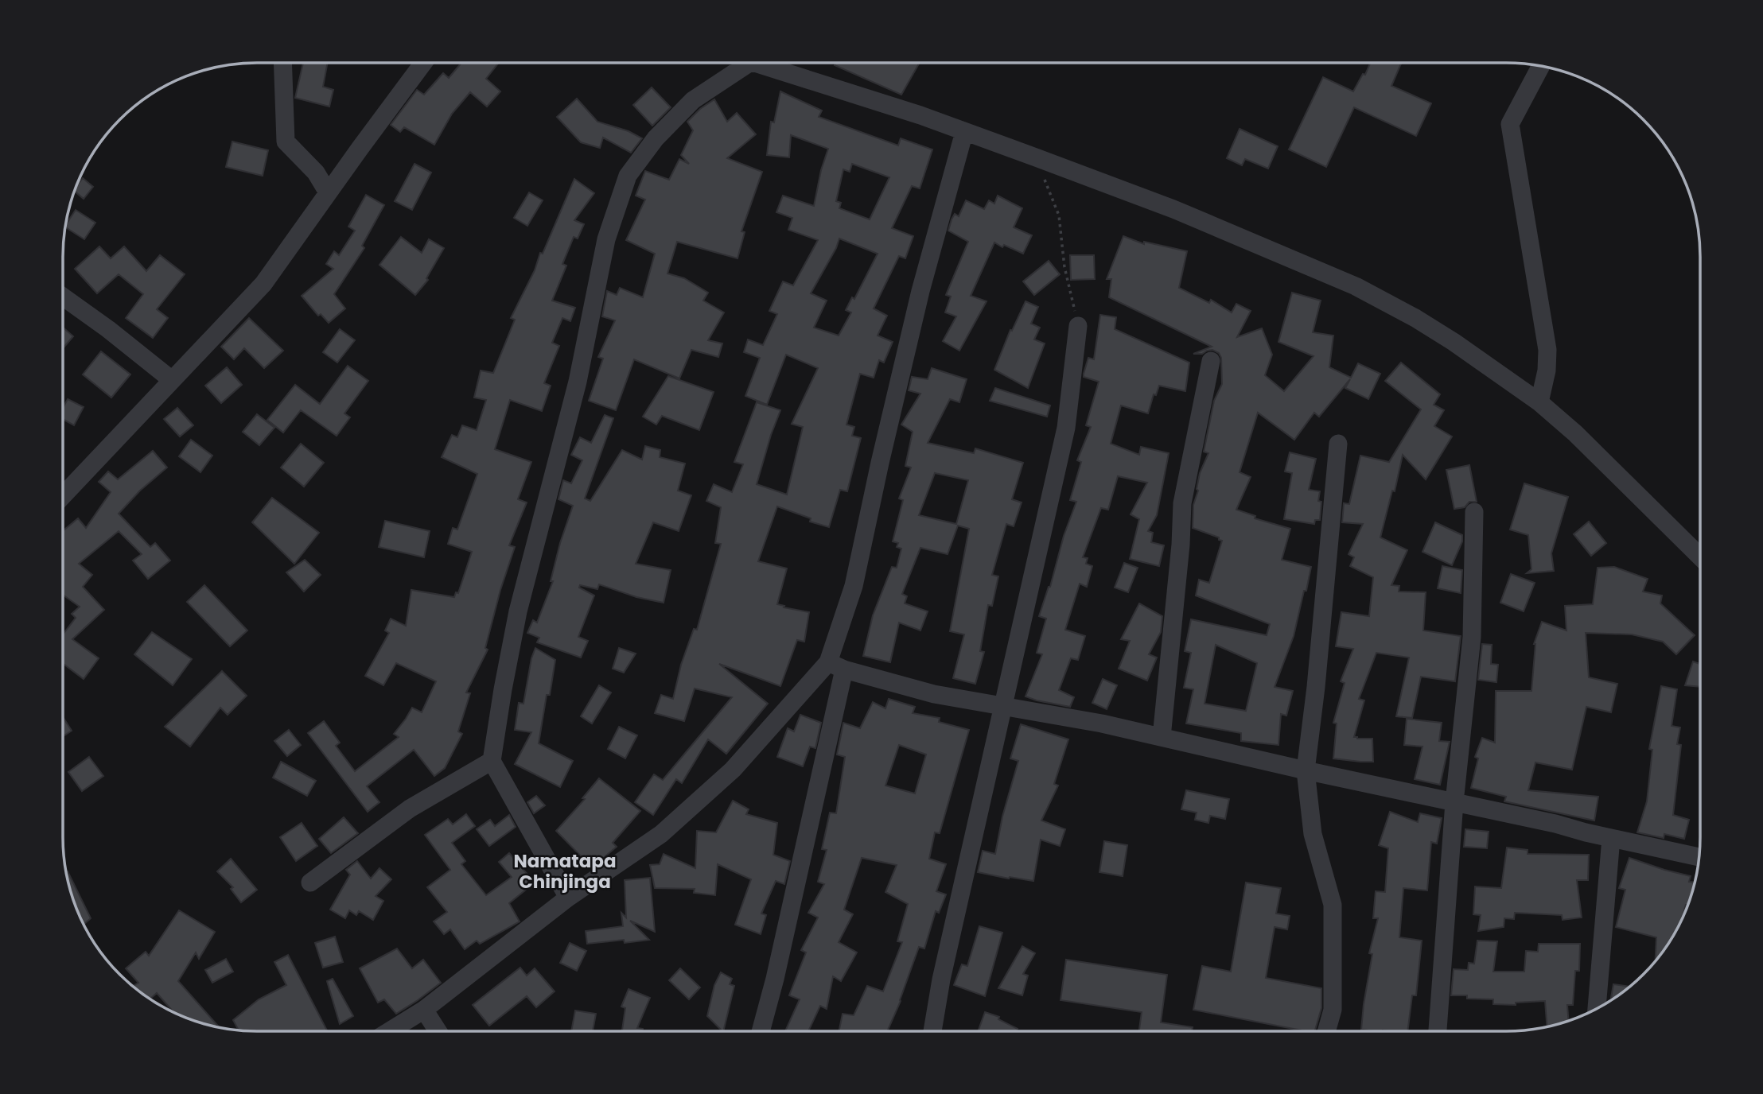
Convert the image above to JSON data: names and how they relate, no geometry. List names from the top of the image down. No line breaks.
{"districts":["Namatapa Chinjinga"]}
